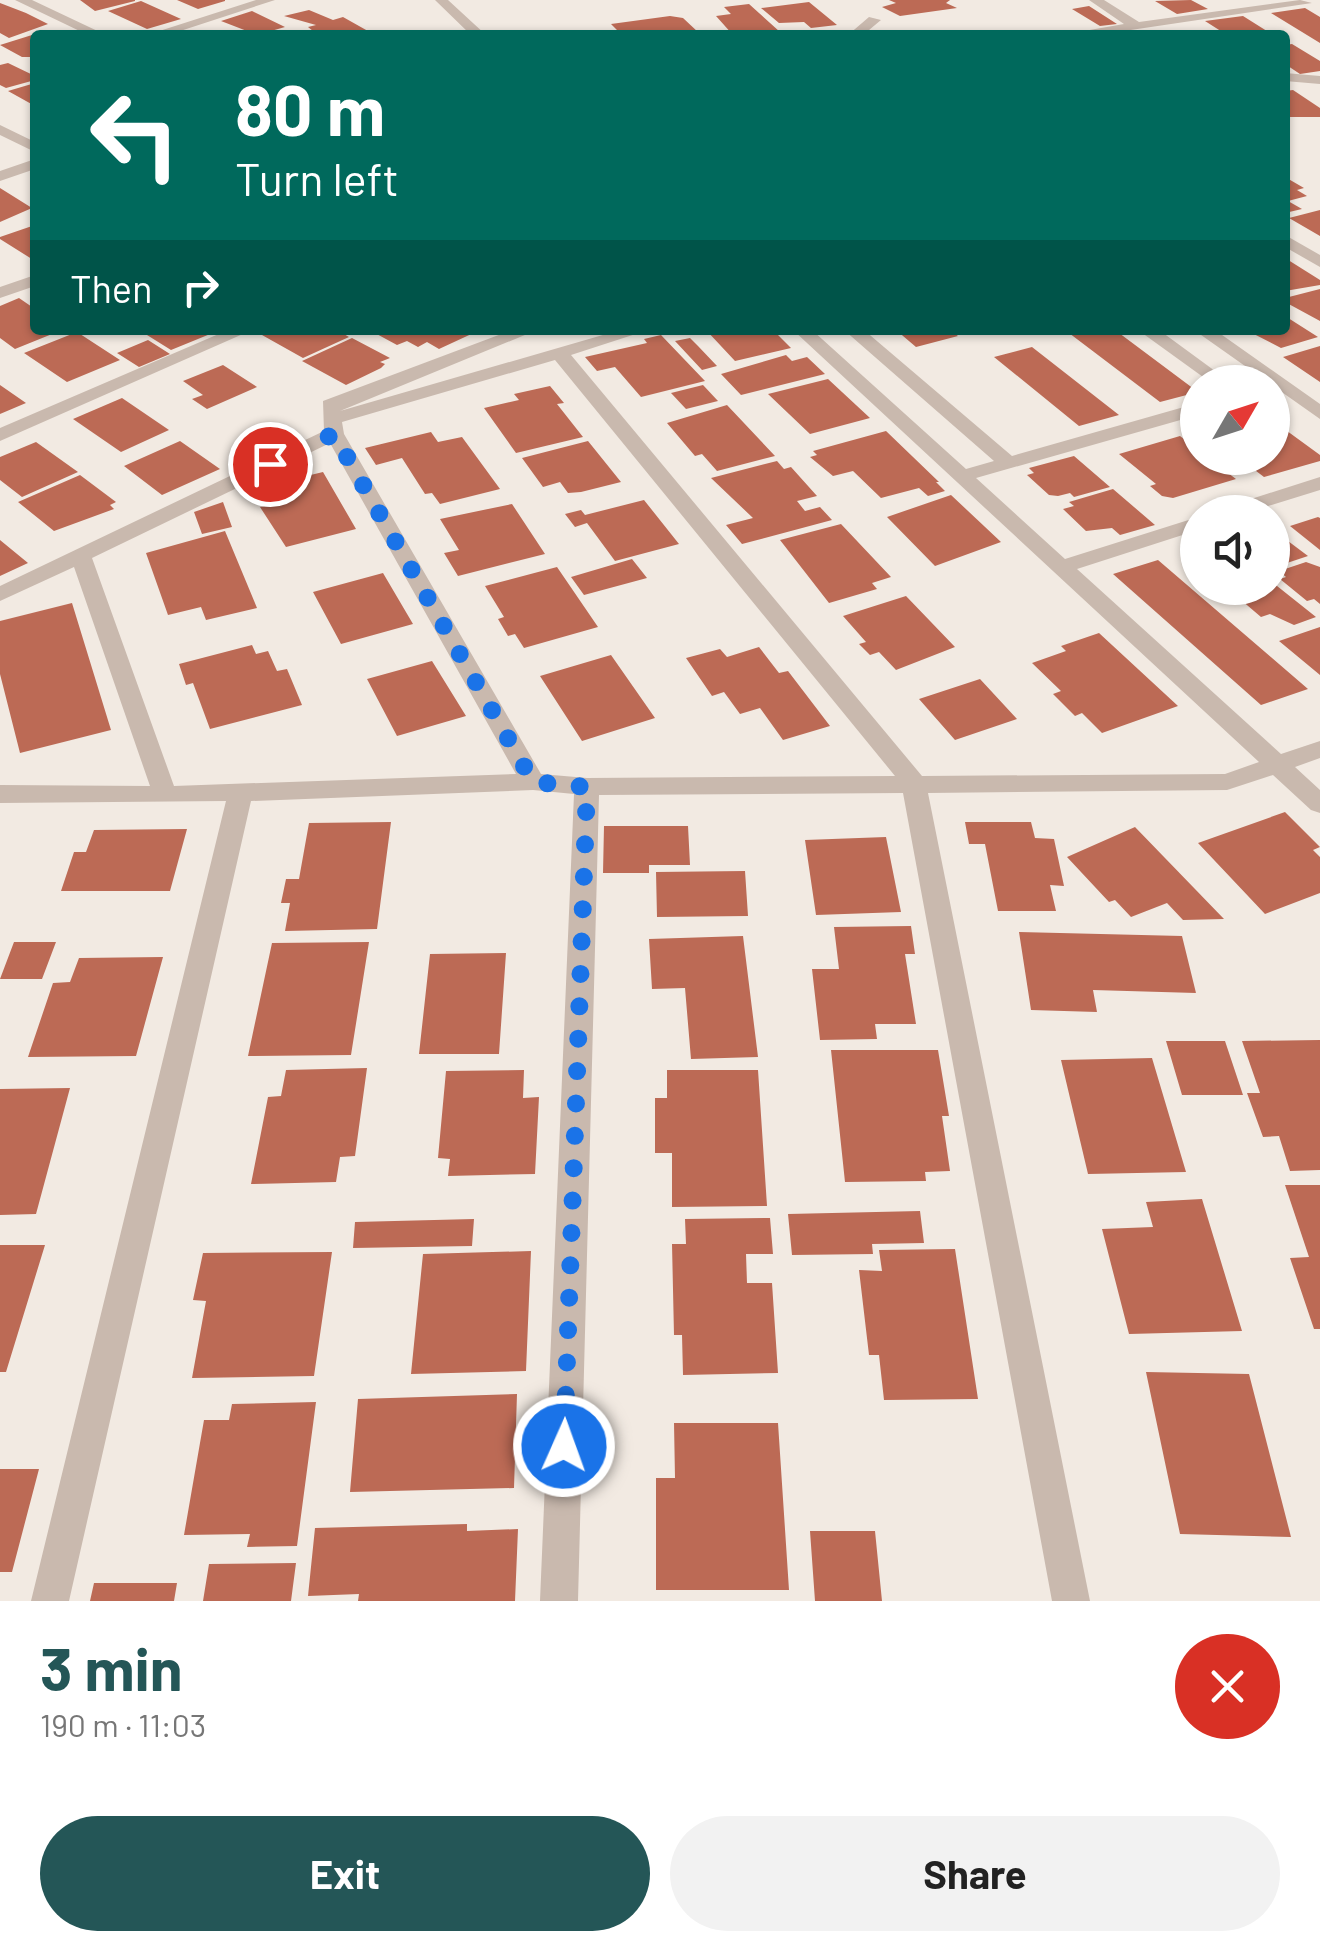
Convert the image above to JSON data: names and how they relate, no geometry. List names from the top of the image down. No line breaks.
{"north":"top right","page":{"turn":["80 m","Turn left"],"then":"Then","heading":["3 min","190 m · 11:03"],"buttons":["Exit","Share"]}}
